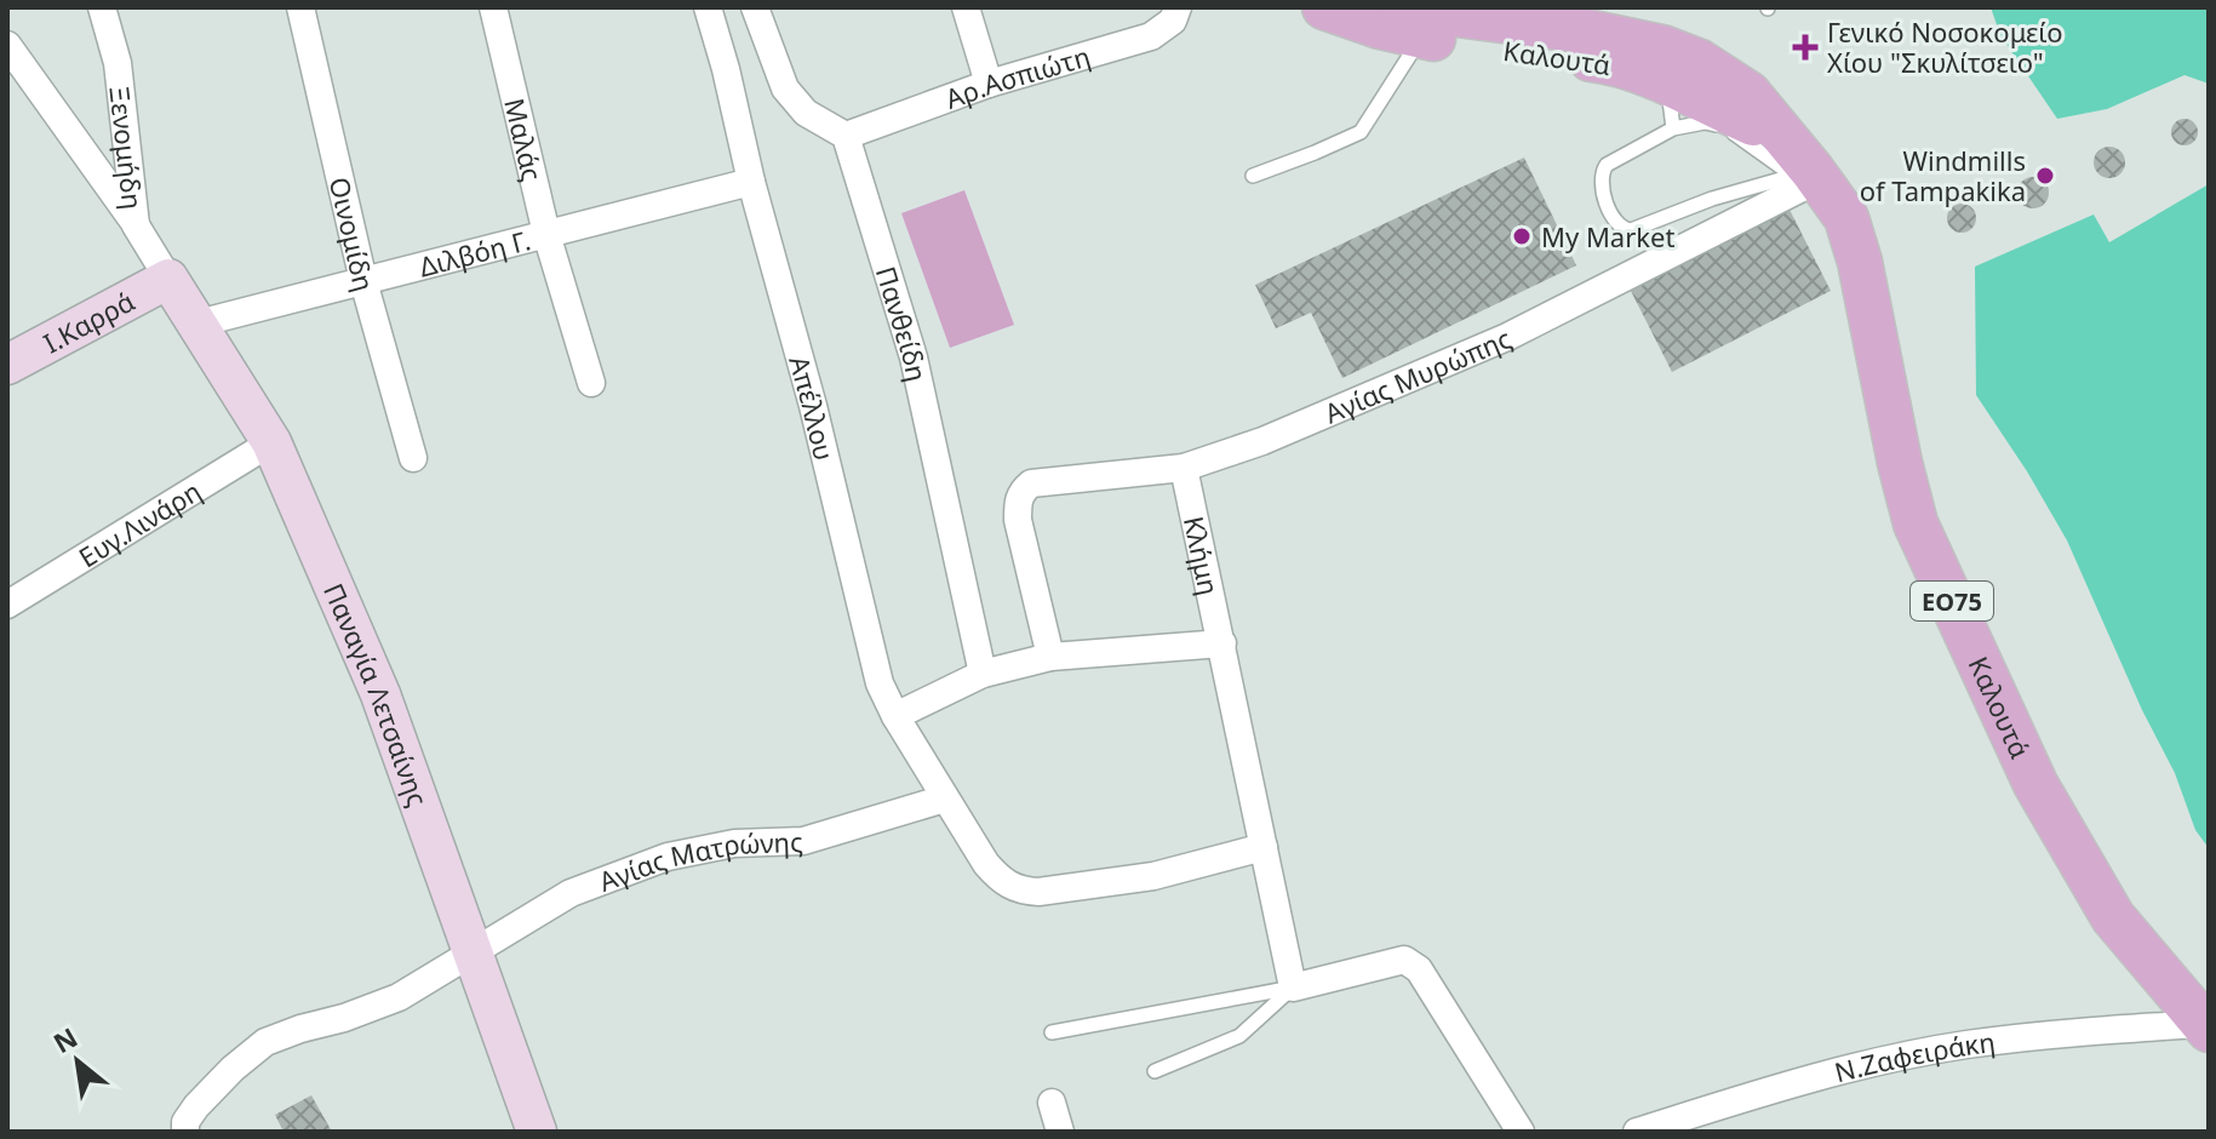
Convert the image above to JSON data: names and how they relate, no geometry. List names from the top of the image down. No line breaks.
{"streets":{"main road":["Καλουτά","Ι.Καρρά","ΕΟ75","Παναγία Λετσαίνης"],"street":["Αρ.Ασπιώτη","Μαλάς","Ξενομήδη","Οινομίδη","Διλβόη Γ.","Πανθείδη","Αγίας Μυρώπης","Απέλλου","Ευγ.Λινάρη","Κλήμη","Αγίας Ματρώνης","Ν.Ζαφειράκη"]},"crossings":[["Καλουτά","Αγίας Μυρώπης"],["Καλουτά","Ν.Ζαφειράκη"],["Αρ.Ασπιώτη","Πανθείδη"],["Μαλάς","Διλβόη Γ."],["Ξενομήδη","Ι.Καρρά"],["Ξενομήδη","Παναγία Λετσαίνης"],["Οινομίδη","Διλβόη Γ."],["Διλβόη Γ.","Απέλλου"],["Διλβόη Γ.","Παναγία Λετσαίνης"],["Ι.Καρρά","Παναγία Λετσαίνης"],["Αγίας Μυρώπης","Κλήμη"],["Απέλλου","Κλήμη"],["Απέλλου","Αγίας Ματρώνης"],["Ευγ.Λινάρη","Παναγία Λετσαίνης"],["Παναγία Λετσαίνης","Αγίας Ματρώνης"]],"places":{"health":["Γενικό Νοσοκομείο Χίου \"Σκυλίτσειο\""],"other":["Windmills of Tampakika","My Market"]},"north":"top left"}
